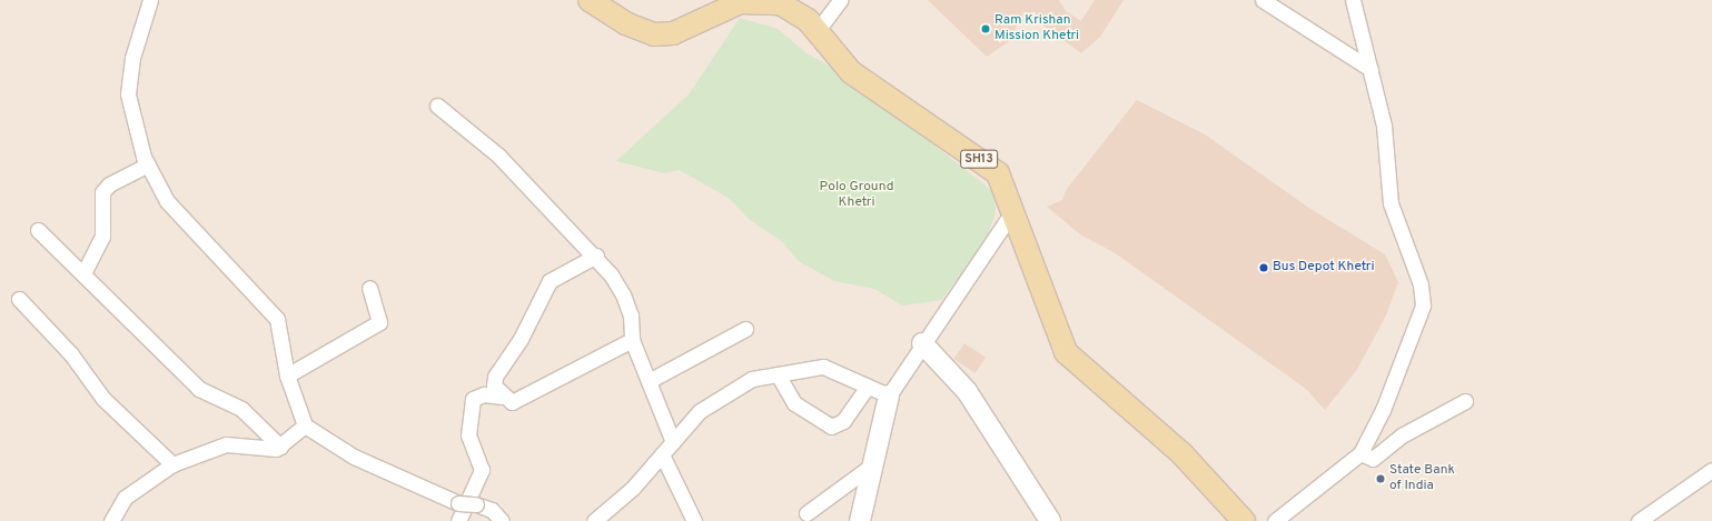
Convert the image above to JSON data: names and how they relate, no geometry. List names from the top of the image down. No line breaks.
{"streets":{"main road":["SH13"]},"parks":["Polo Ground Khetri"],"places":["Ram Krishan Mission Khetri","Bus Depot Khetri","State Bank of India"]}
